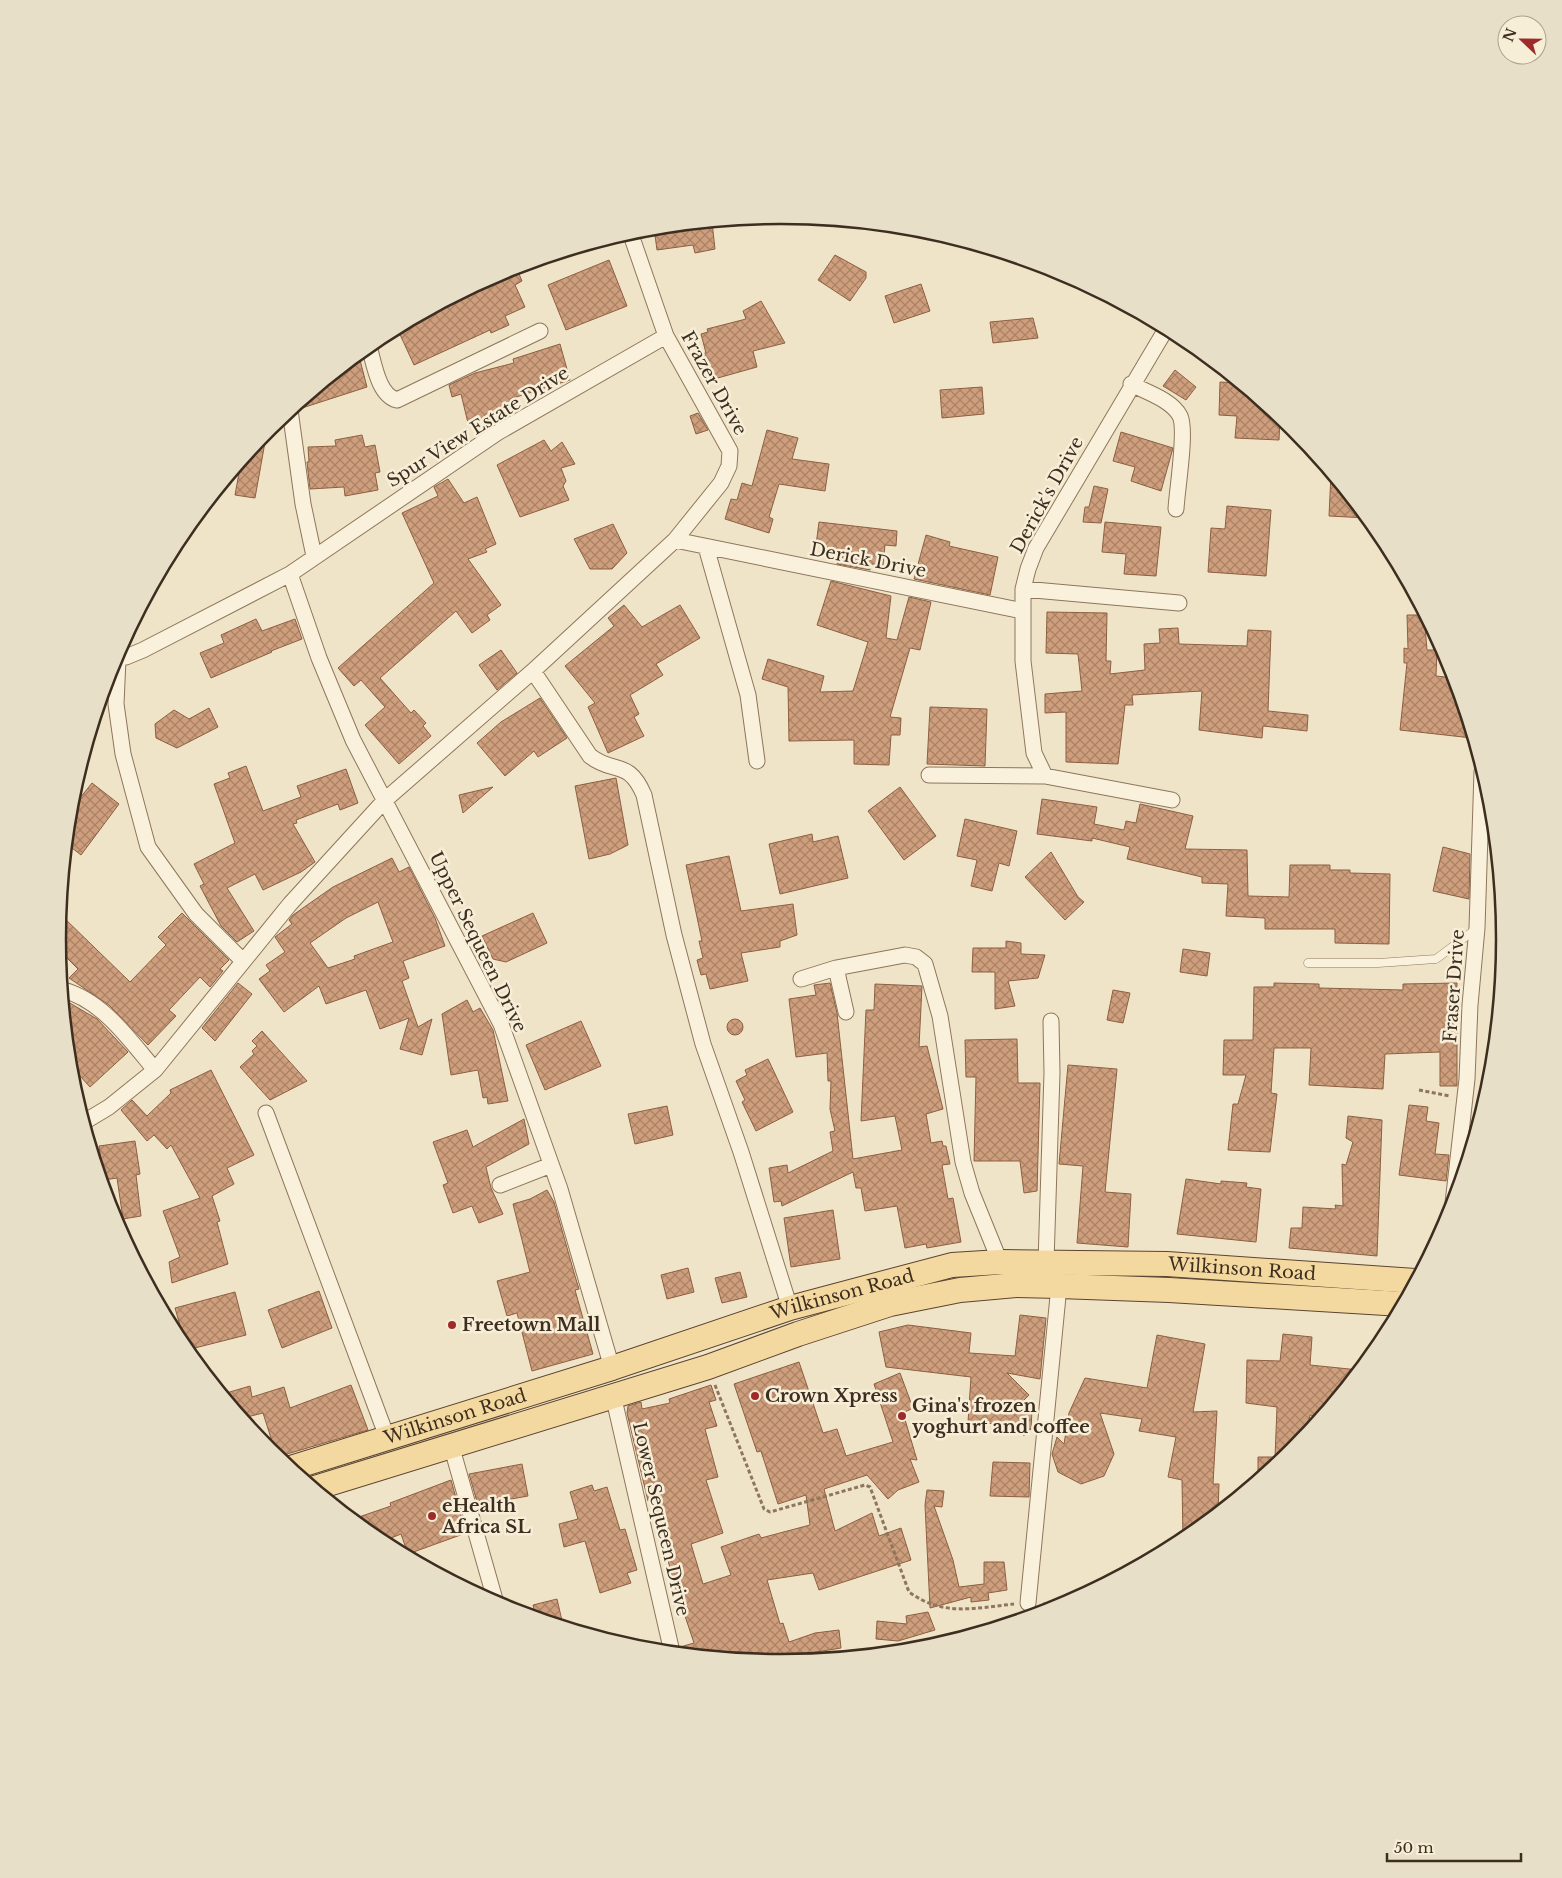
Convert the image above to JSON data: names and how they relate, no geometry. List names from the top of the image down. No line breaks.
{"streets":{"main road":["Wilkinson Road"],"street":["Frazer Drive","Spur View Estate Drive","Derick's Drive","Derick Drive","Upper Sequeen Drive","Fraser Drive","Lower Sequeen Drive"]},"crossings":[["Frazer Drive","Spur View Estate Drive"],["Frazer Drive","Derick Drive"],["Frazer Drive","Upper Sequeen Drive"],["Spur View Estate Drive","Upper Sequeen Drive"],["Derick's Drive","Derick Drive"],["Upper Sequeen Drive","Wilkinson Road"],["Wilkinson Road","Lower Sequeen Drive"]],"places":["Freetown Mall","Crown Xpress","Gina's frozen yoghurt and coffee","eHealth Africa SL"],"scale_bar":"50 m","north":"left"}
